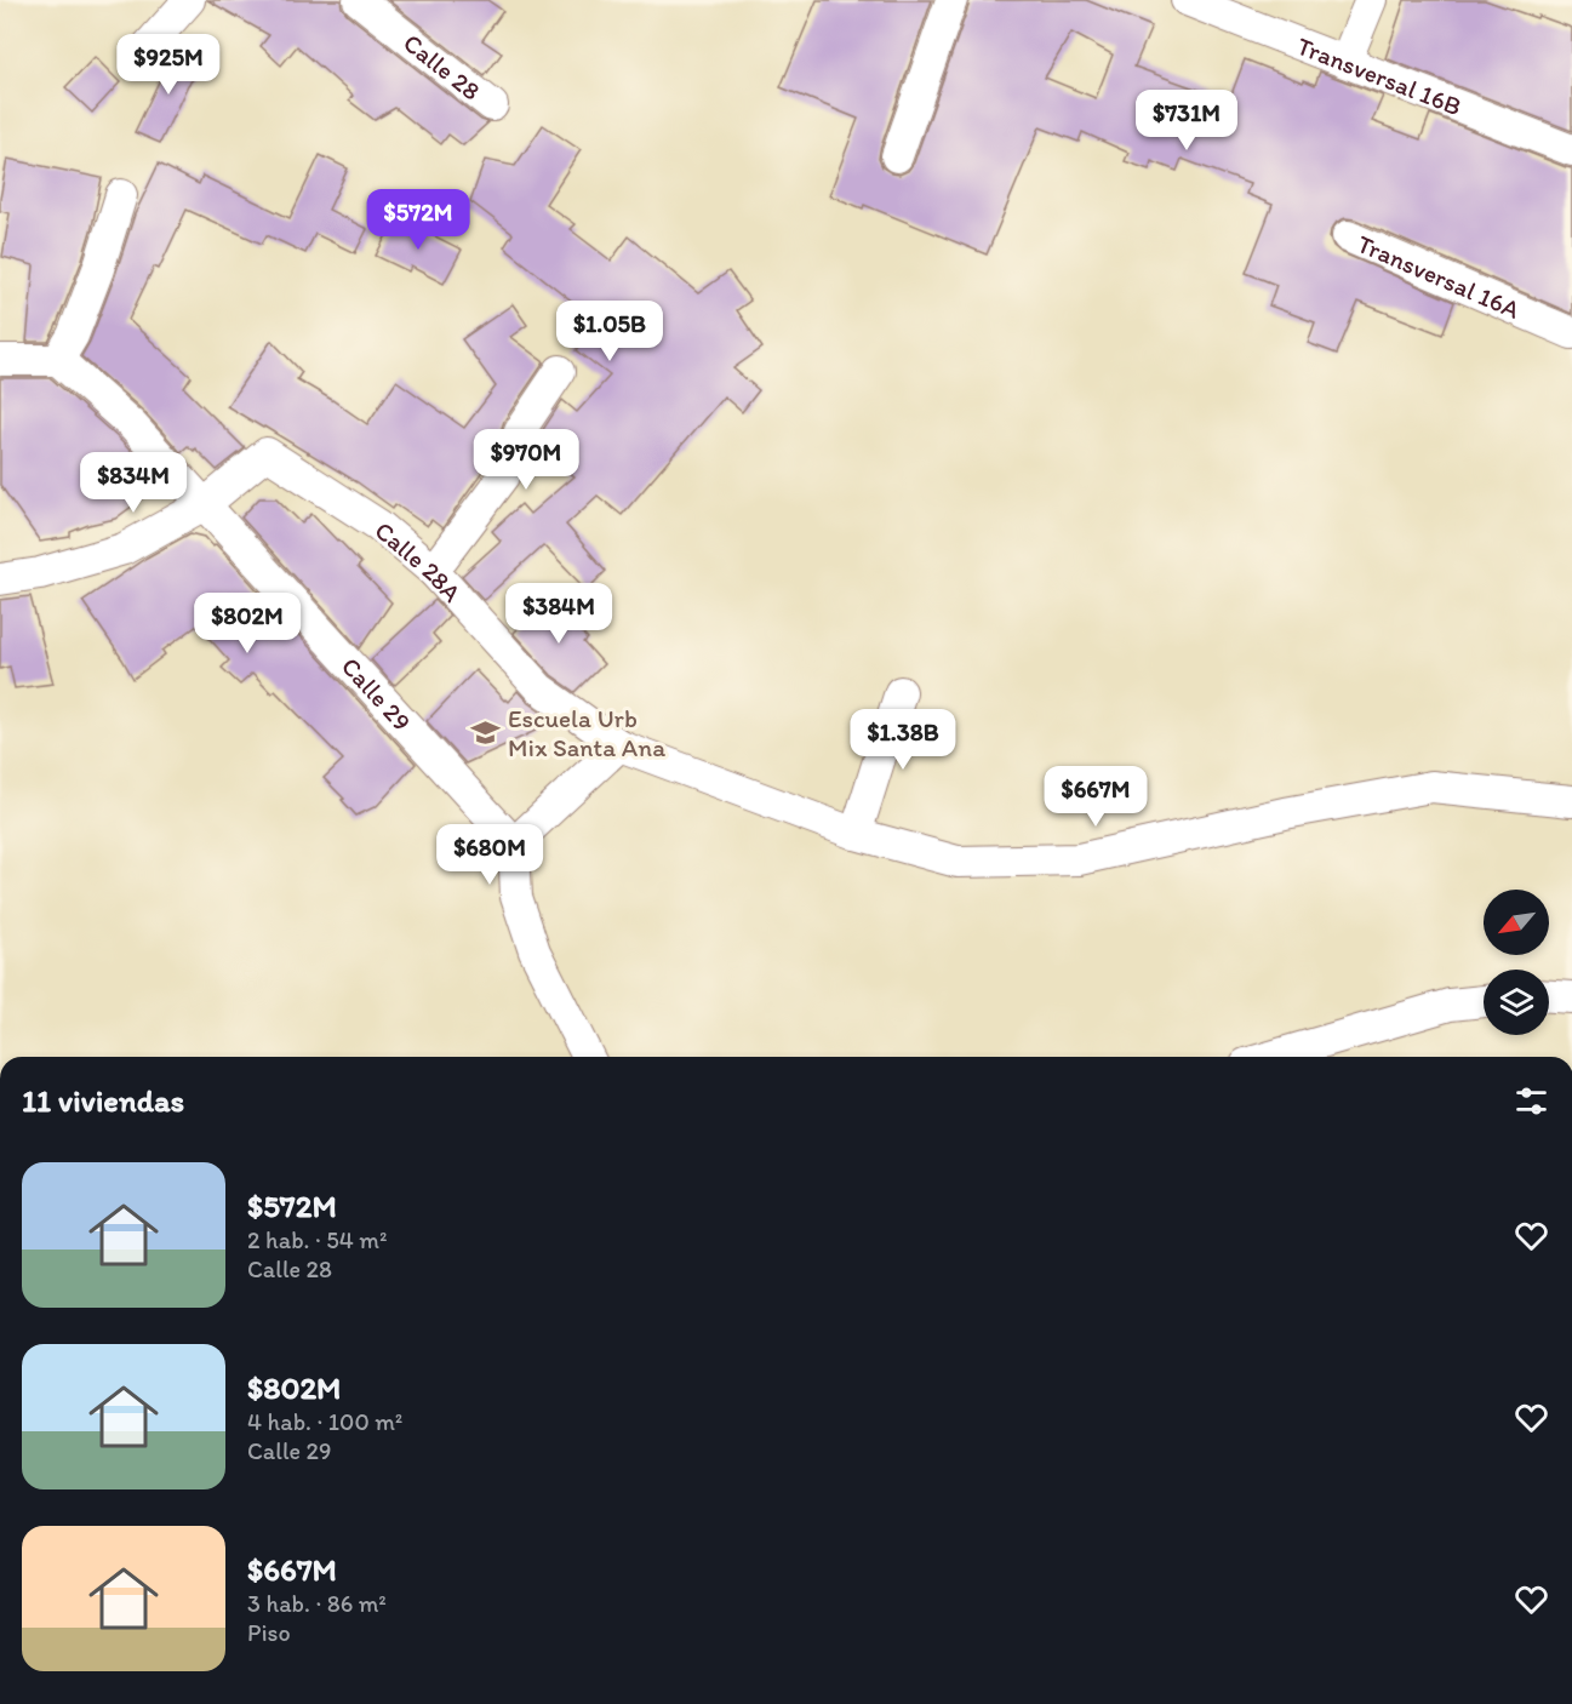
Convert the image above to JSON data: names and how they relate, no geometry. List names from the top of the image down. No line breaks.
{"streets":{"street":["Calle 28","Transversal 16B","Transversal 16A","Calle 28A","Calle 29"]},"crossings":[["Calle 28A","Calle 29"]],"places":{"school or university":["Escuela Urb Mix Santa Ana"]},"north":"bottom left","page":{"price":["$925M","$731M","$572M","$1.05B","$970M","$834M","$384M","$802M","$1.38B","$667M","$680M"],"heading":"11 viviendas","list":[{"name":"$572M","note":"2 hab. · 54 m² · Calle 28"},{"name":"$802M","note":"4 hab. · 100 m² · Calle 29"},{"name":"$667M","note":"3 hab. · 86 m² · Piso"}]}}
